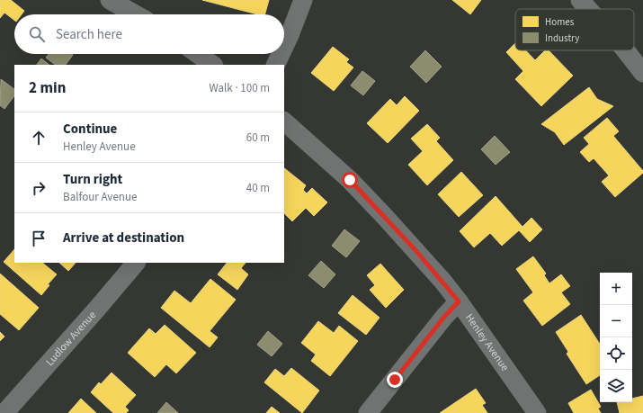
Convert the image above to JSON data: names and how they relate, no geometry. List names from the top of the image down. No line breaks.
{"streets":{"street":["Ludlow Avenue","Henley Avenue"]},"legend":["Homes","Industry"],"page":{"search":"Search here","heading":["2 min","Walk · 100 m"],"list":[["Continue","Henley Avenue","60 m"],["Turn right","Balfour Avenue","40 m"],"Arrive at destination"],"map_buttons":["+","−"]}}
